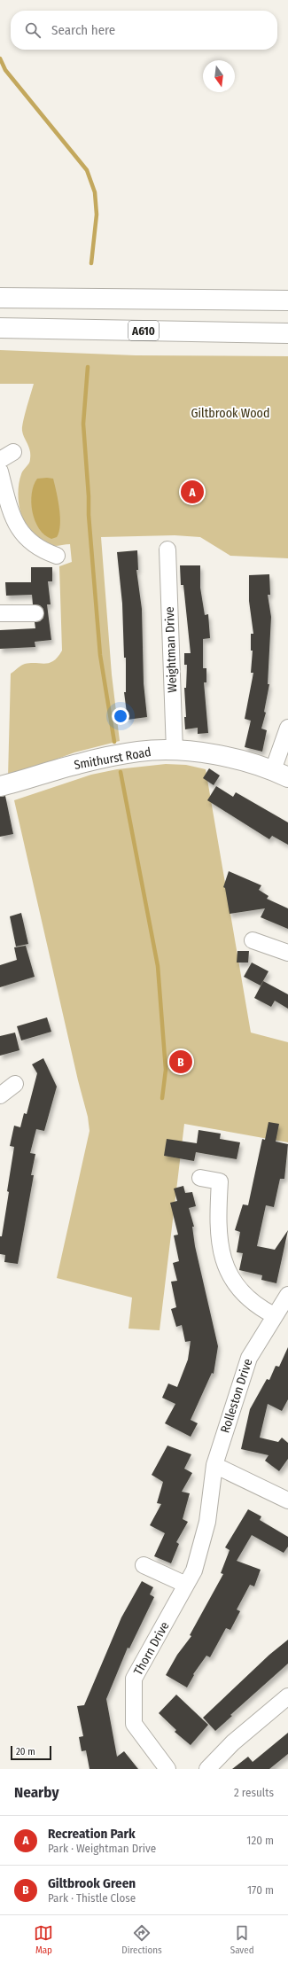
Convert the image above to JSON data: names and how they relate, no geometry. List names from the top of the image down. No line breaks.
{"streets":{"main road":["A610","Smithurst Road"],"street":["Weightman Drive","Rolleston Drive","Thorn Drive"]},"crossings":[["Weightman Drive","Smithurst Road"],["Rolleston Drive","Thorn Drive"]],"parks":["Giltbrook Wood"],"scale_bar":"20 m","north":"bottom","page":{"search":"Search here","pins":["A","B"],"scale":"20 m","heading":["Nearby","2 results"],"list":[{"mark":"A","name":"Recreation Park","note":"Park · Weightman Drive","value":"120 m"},{"mark":"B","name":"Giltbrook Green","note":"Park · Thistle Close","value":"170 m"}],"nav":["Map","Directions","Saved"]}}
